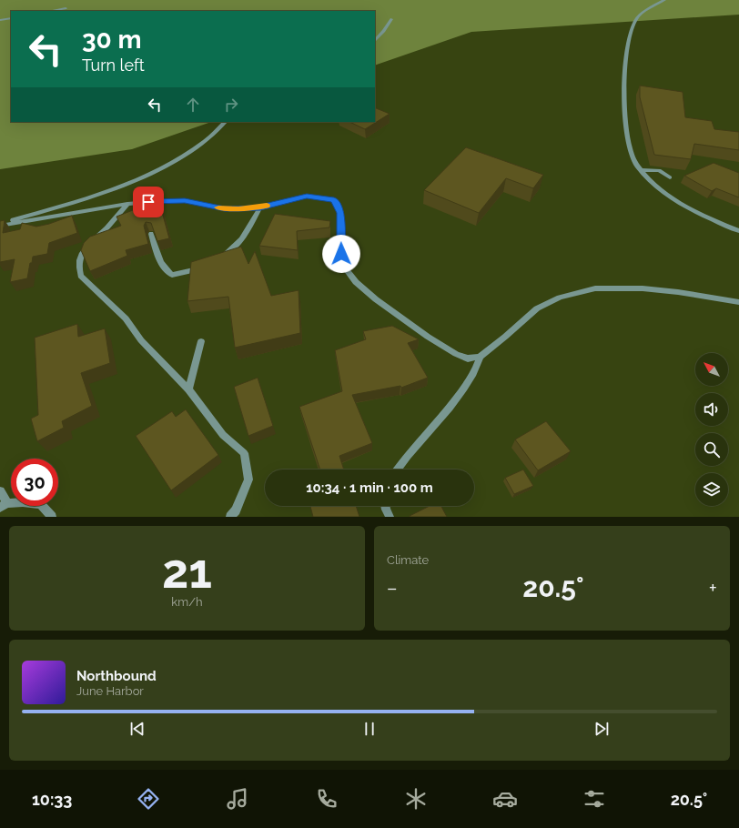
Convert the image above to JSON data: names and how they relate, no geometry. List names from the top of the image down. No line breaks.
{"north":"top left","page":{"turn":["30 m","Turn left"],"limit":"30","trip":"10:34 · 1 min · 100 m","tile":[["21","km/h"],"Climate"],"heat":["−","20.5°","+"],"song":["Northbound","June Harbor"],"tabs":["10:33","20.5°"]}}
